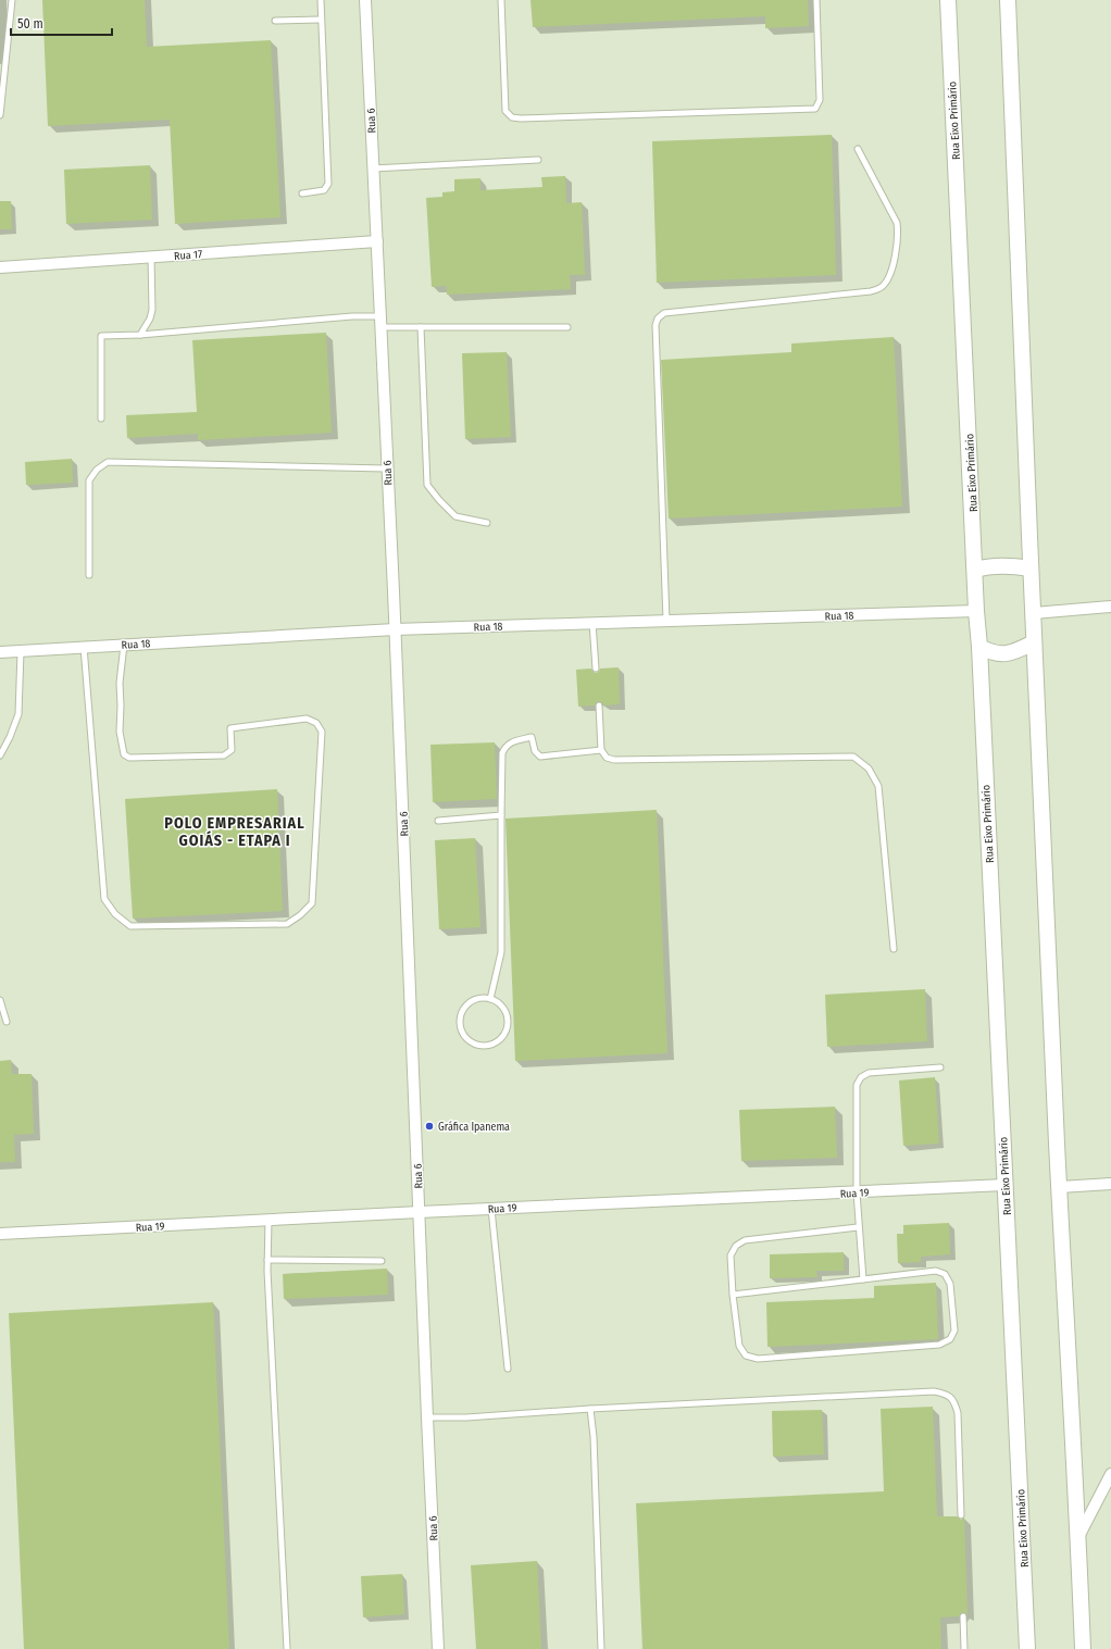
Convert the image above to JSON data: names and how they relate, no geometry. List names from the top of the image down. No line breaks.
{"streets":{"street":["Rua 6","Rua Eixo Primário","Rua 17","Rua 18","Rua 19"]},"crossings":[["Rua 6","Rua 17"],["Rua 6","Rua 18"],["Rua 6","Rua 19"],["Rua Eixo Primário","Rua 18"],["Rua Eixo Primário","Rua 19"]],"districts":["POLO EMPRESARIAL GOIÁS - ETAPA I"],"places":["Gráfica Ipanema"],"scale_bar":"50 m"}
